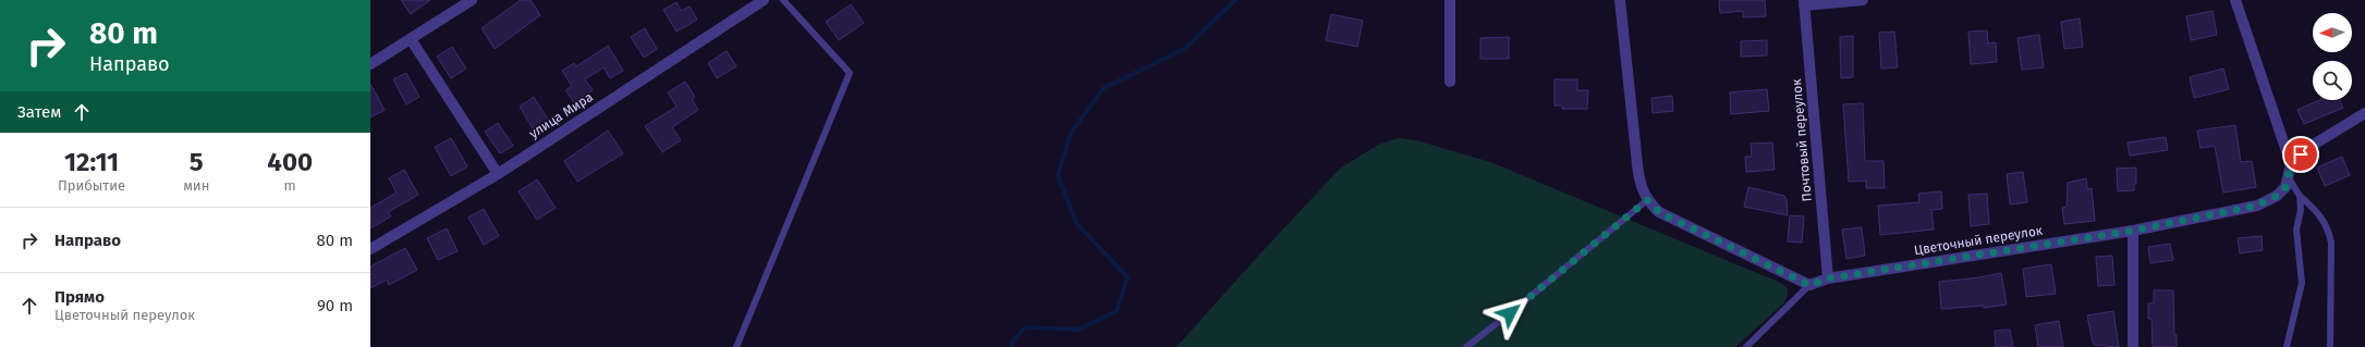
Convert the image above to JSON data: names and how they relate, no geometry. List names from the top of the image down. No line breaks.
{"streets":{"street":["улица Мира","Почтовый переулок","Цветочный переулок"]},"crossings":[["Почтовый переулок","Цветочный переулок"]],"north":"left","page":{"turn":["80 m","Направо"],"then":"Затем","eta":["12:11","Прибытие","5","мин","400","m"],"list":[{"name":"Направо","value":"80 m"},{"name":"Прямо","note":"Цветочный переулок","value":"90 m"}]}}
